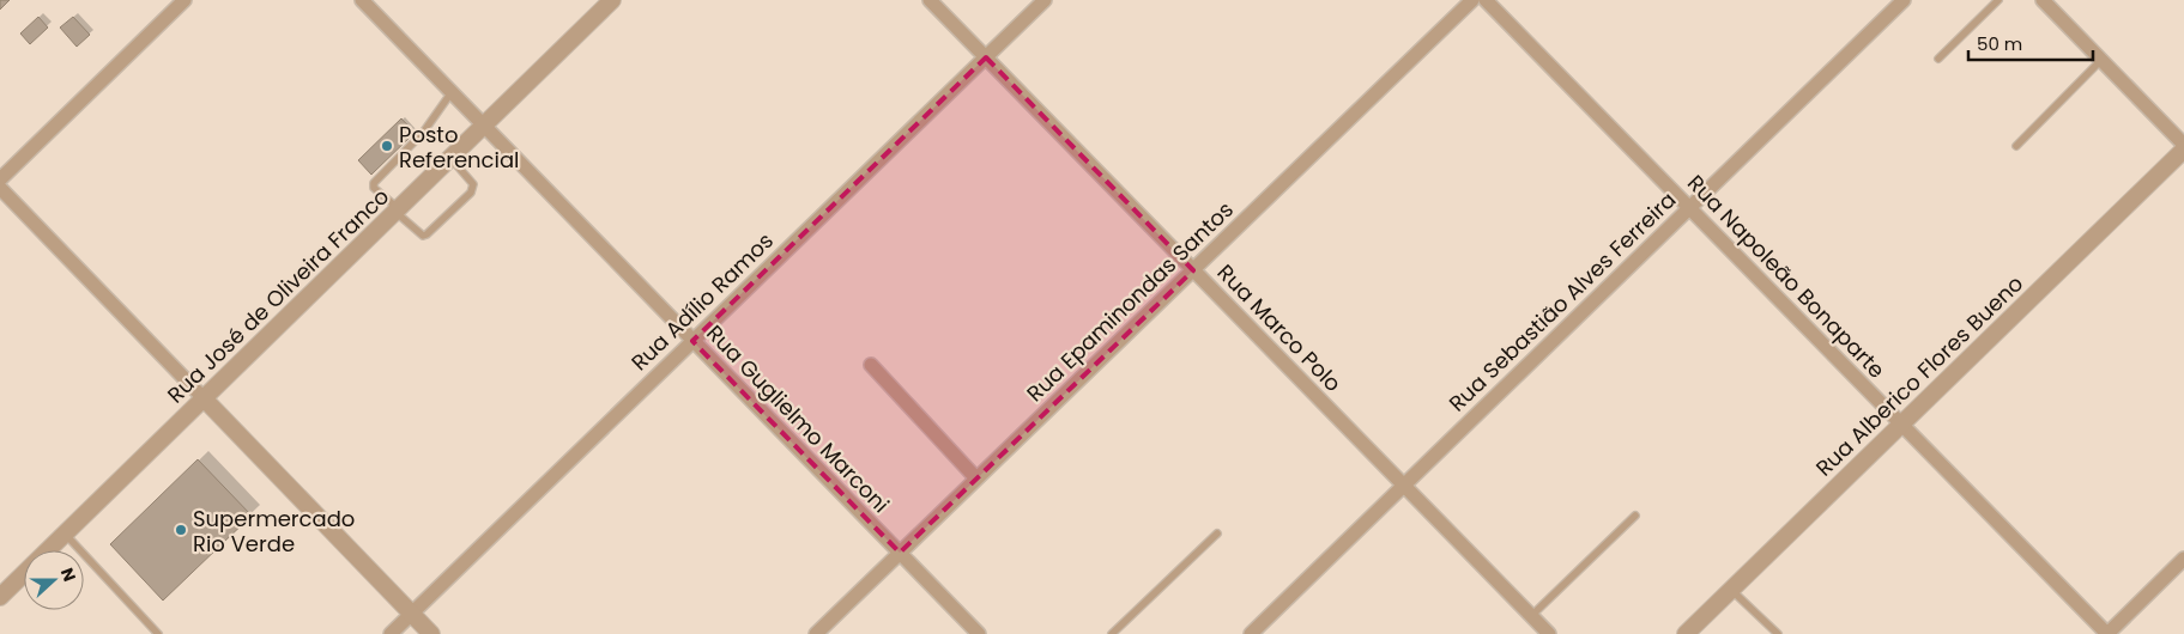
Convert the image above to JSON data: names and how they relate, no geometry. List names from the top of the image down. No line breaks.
{"streets":{"street":["Rua Napoleão Bonaparte","Rua José de Oliveira Franco","Rua Adílio Ramos","Rua Epaminondas Santos","Rua Sebastião Alves Ferreira","Rua Marco Polo","Rua Alberico Flores Bueno","Rua Guglielmo Marconi"]},"crossings":[["Rua Napoleão Bonaparte","Rua Sebastião Alves Ferreira"],["Rua Napoleão Bonaparte","Rua Alberico Flores Bueno"],["Rua José de Oliveira Franco","Rua Guglielmo Marconi"],["Rua Adílio Ramos","Rua Marco Polo"],["Rua Adílio Ramos","Rua Guglielmo Marconi"],["Rua Epaminondas Santos","Rua Marco Polo"],["Rua Epaminondas Santos","Rua Guglielmo Marconi"],["Rua Sebastião Alves Ferreira","Rua Marco Polo"]],"places":["Posto Referencial","Supermercado Rio Verde"],"scale_bar":"50 m","north":"right"}
